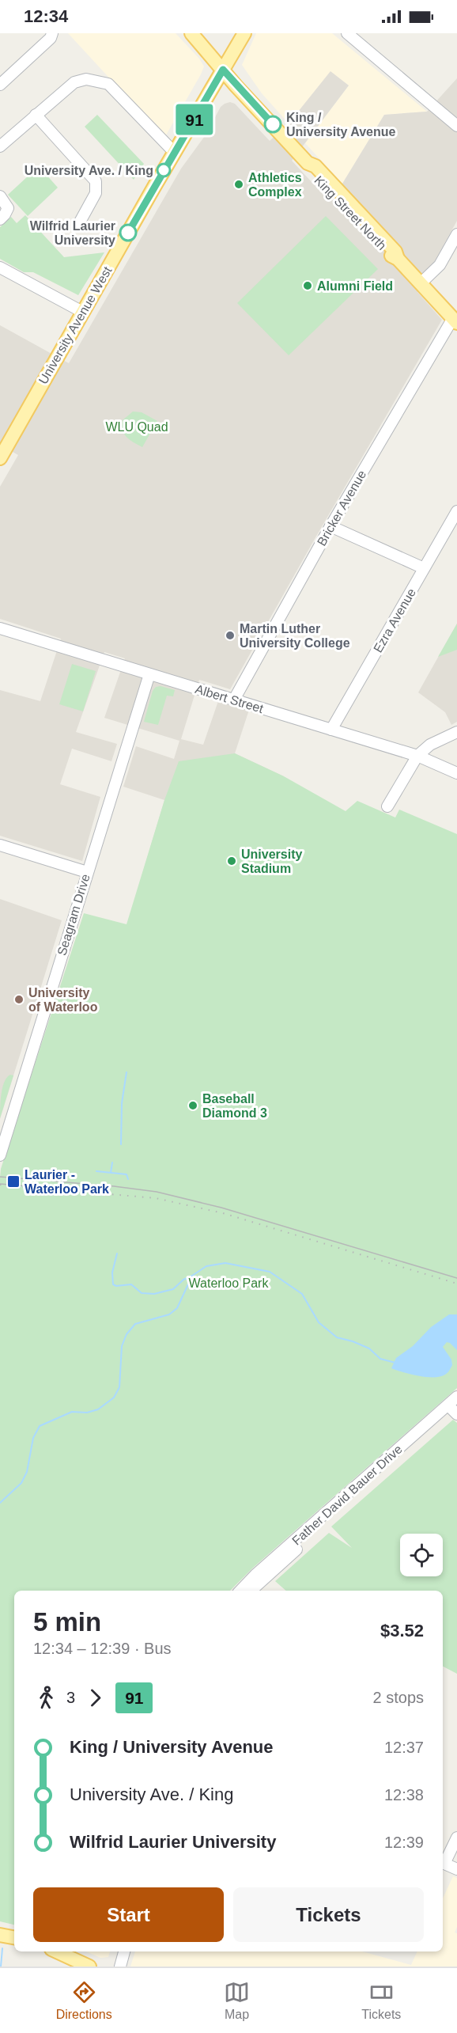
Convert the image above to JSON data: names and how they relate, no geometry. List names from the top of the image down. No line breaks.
{"streets":{"main road":["King Street North","University Avenue West"],"street":["Bricker Avenue","Ezra Avenue","Albert Street","Seagram Drive","Father David Bauer Drive"]},"crossings":[["King Street North","University Avenue West"],["King Street North","Bricker Avenue"],["Bricker Avenue","Albert Street"],["Ezra Avenue","Albert Street"],["Albert Street","Seagram Drive"]],"parks":["WLU Quad","Waterloo Park"],"places":{"other":["King / University Avenue","University Ave. / King","Athletics Complex","Wilfrid Laurier University","Alumni Field","Martin Luther University College","University Stadium","University of Waterloo","Baseball Diamond 3"],"transit":["Laurier - Waterloo Park"]},"lines":["bus line 91"],"page":{"status":"12:34","on_map":"91","heading":["5 min","12:34 – 12:39 · Bus","$3.52"],"legs":["3","91","2 stops"],"list":[{"name":"King / University Avenue","value":"12:37"},{"name":"University Ave. / King","value":"12:38"},{"name":"Wilfrid Laurier University","value":"12:39"}],"buttons":["Start","Tickets"],"tabs":["Directions","Map","Tickets"]}}
